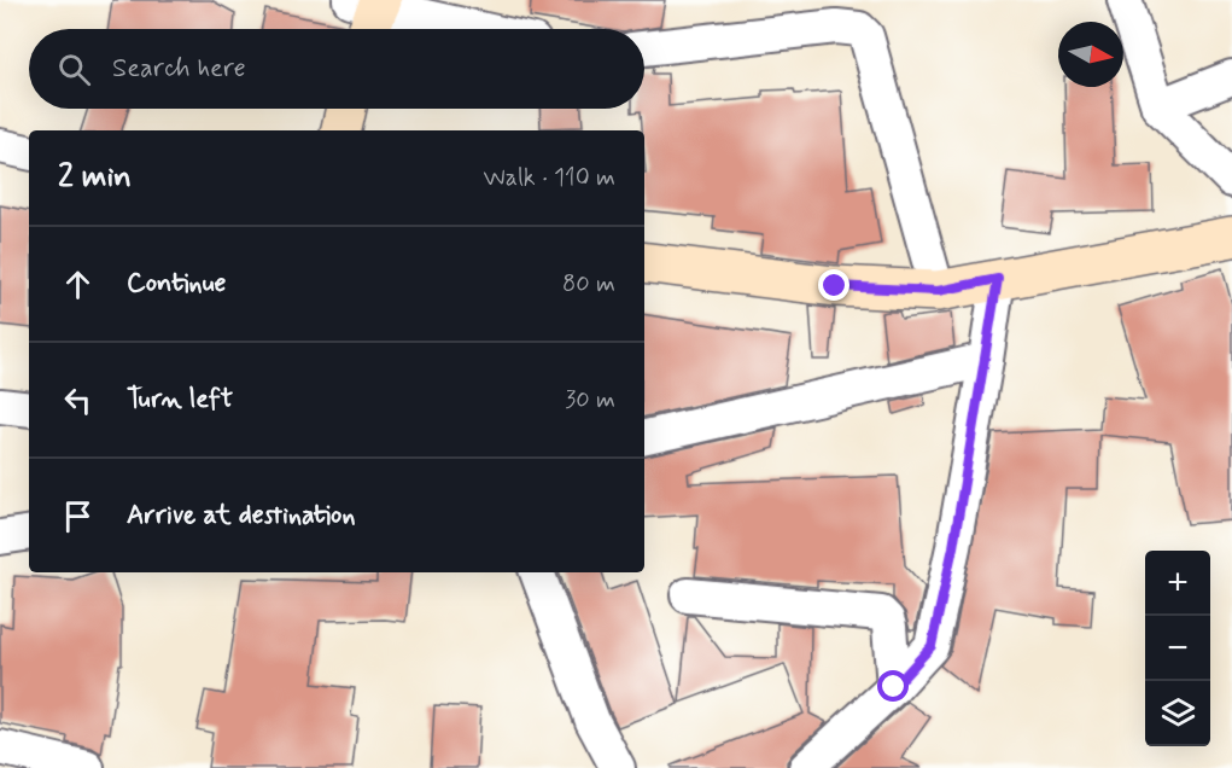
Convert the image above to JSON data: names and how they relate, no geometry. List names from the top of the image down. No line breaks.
{"north":"right","page":{"search":"Search here","heading":["2 min","Walk · 110 m"],"list":[["Continue","80 m"],["Turn left","30 m"],"Arrive at destination"],"map_buttons":["+","−"]}}
